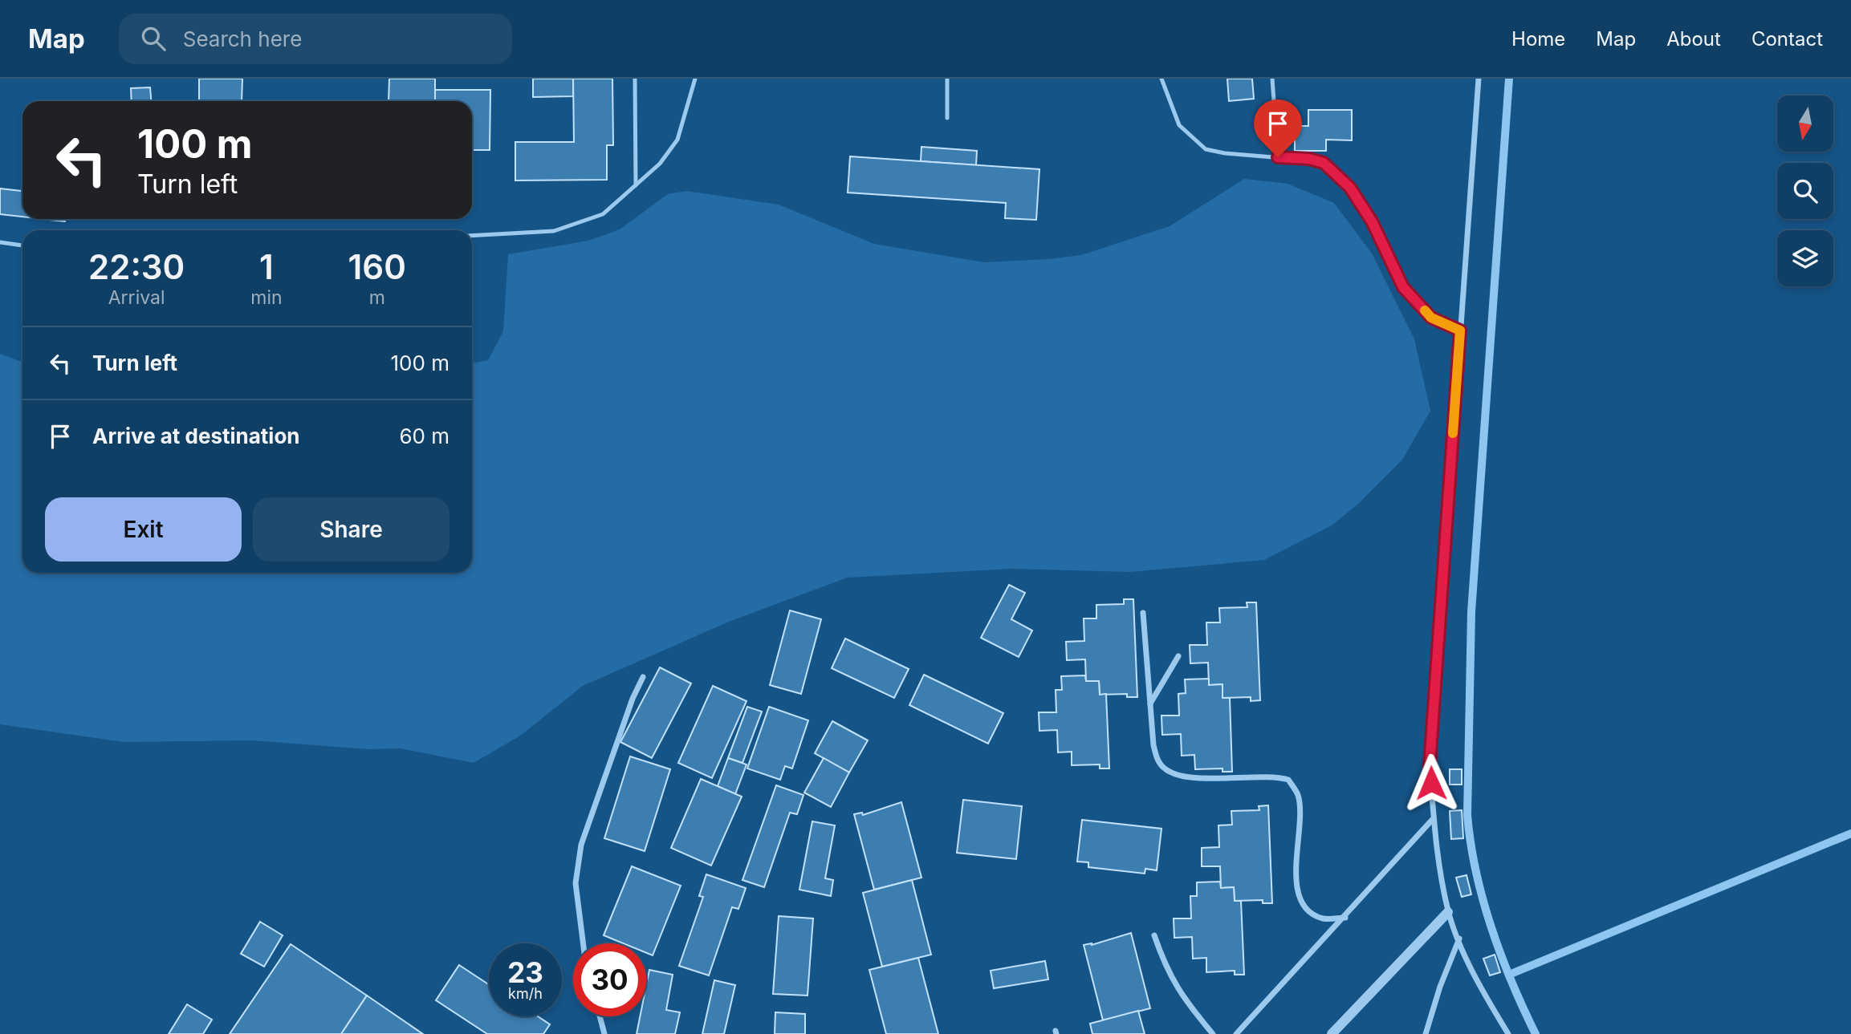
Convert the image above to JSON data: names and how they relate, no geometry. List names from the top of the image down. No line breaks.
{"north":"bottom","page":{"header":"Map","search":"Search here","nav":["Home","Map","About","Contact"],"turn":["100 m","Turn left"],"eta":["22:30","Arrival","1","min","160","m"],"list":[{"name":"Turn left","value":"100 m"},{"name":"Arrive at destination","value":"60 m"}],"buttons":["Exit","Share"],"speed":"23 km/h","limit":"30"}}
